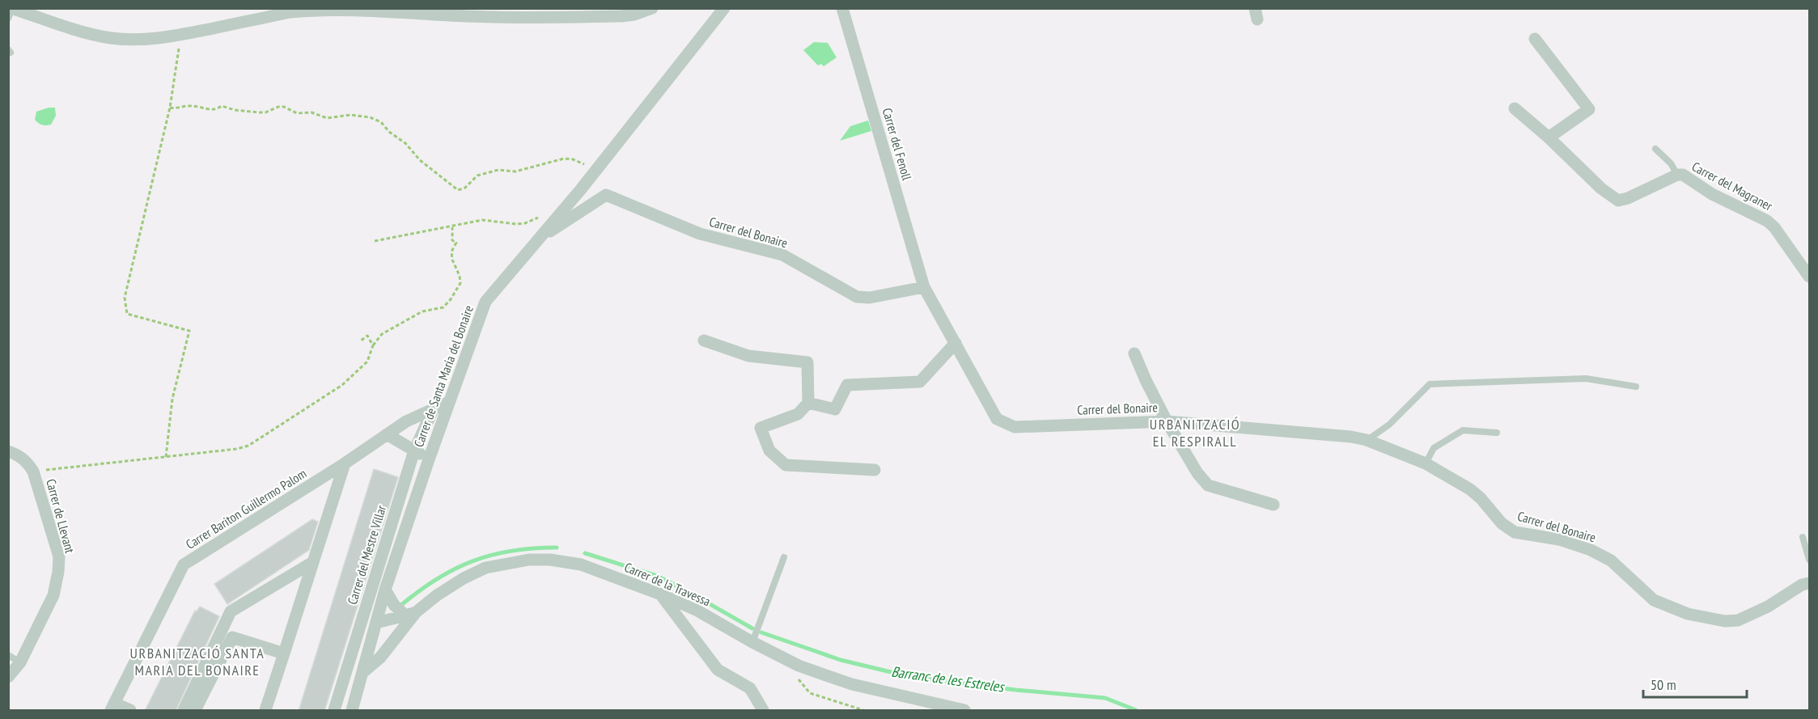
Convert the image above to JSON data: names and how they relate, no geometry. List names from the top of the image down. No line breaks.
{"streets":{"street":["Carrer del Fenoll","Carrer del Magraner","Carrer del Bonaire","Carrer de Santa María del Bonaire","Carrer Bariton Guillermo Palom","Carrer de Llevant","Carrer del Mestre Villar","Carrer de la Travessa"]},"crossings":[["Carrer del Fenoll","Carrer del Bonaire"],["Carrer del Bonaire","Carrer de Santa María del Bonaire"],["Carrer de Santa María del Bonaire","Carrer Bariton Guillermo Palom"],["Carrer de Santa María del Bonaire","Carrer de la Travessa"],["Carrer Bariton Guillermo Palom","Carrer del Mestre Villar"]],"districts":["URBANITZACIÓ EL RESPIRALL","URBANITZACIÓ SANTA MARIA DEL BONAIRE"],"water":["Barranc de les Estreles"],"scale_bar":"50 m"}
